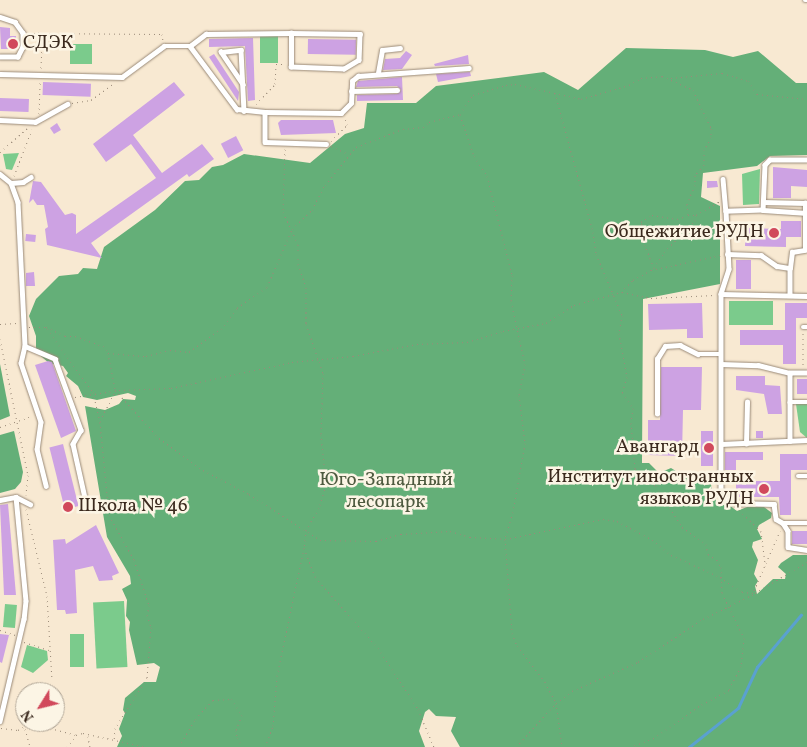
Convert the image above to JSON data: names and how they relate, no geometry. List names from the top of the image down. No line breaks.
{"parks":["Юго-Западный лесопарк"],"places":["СДЭК","Общежитие РУДН","Авангард","Институт иностранных языков РУДН","Школа № 46"],"north":"bottom left"}
